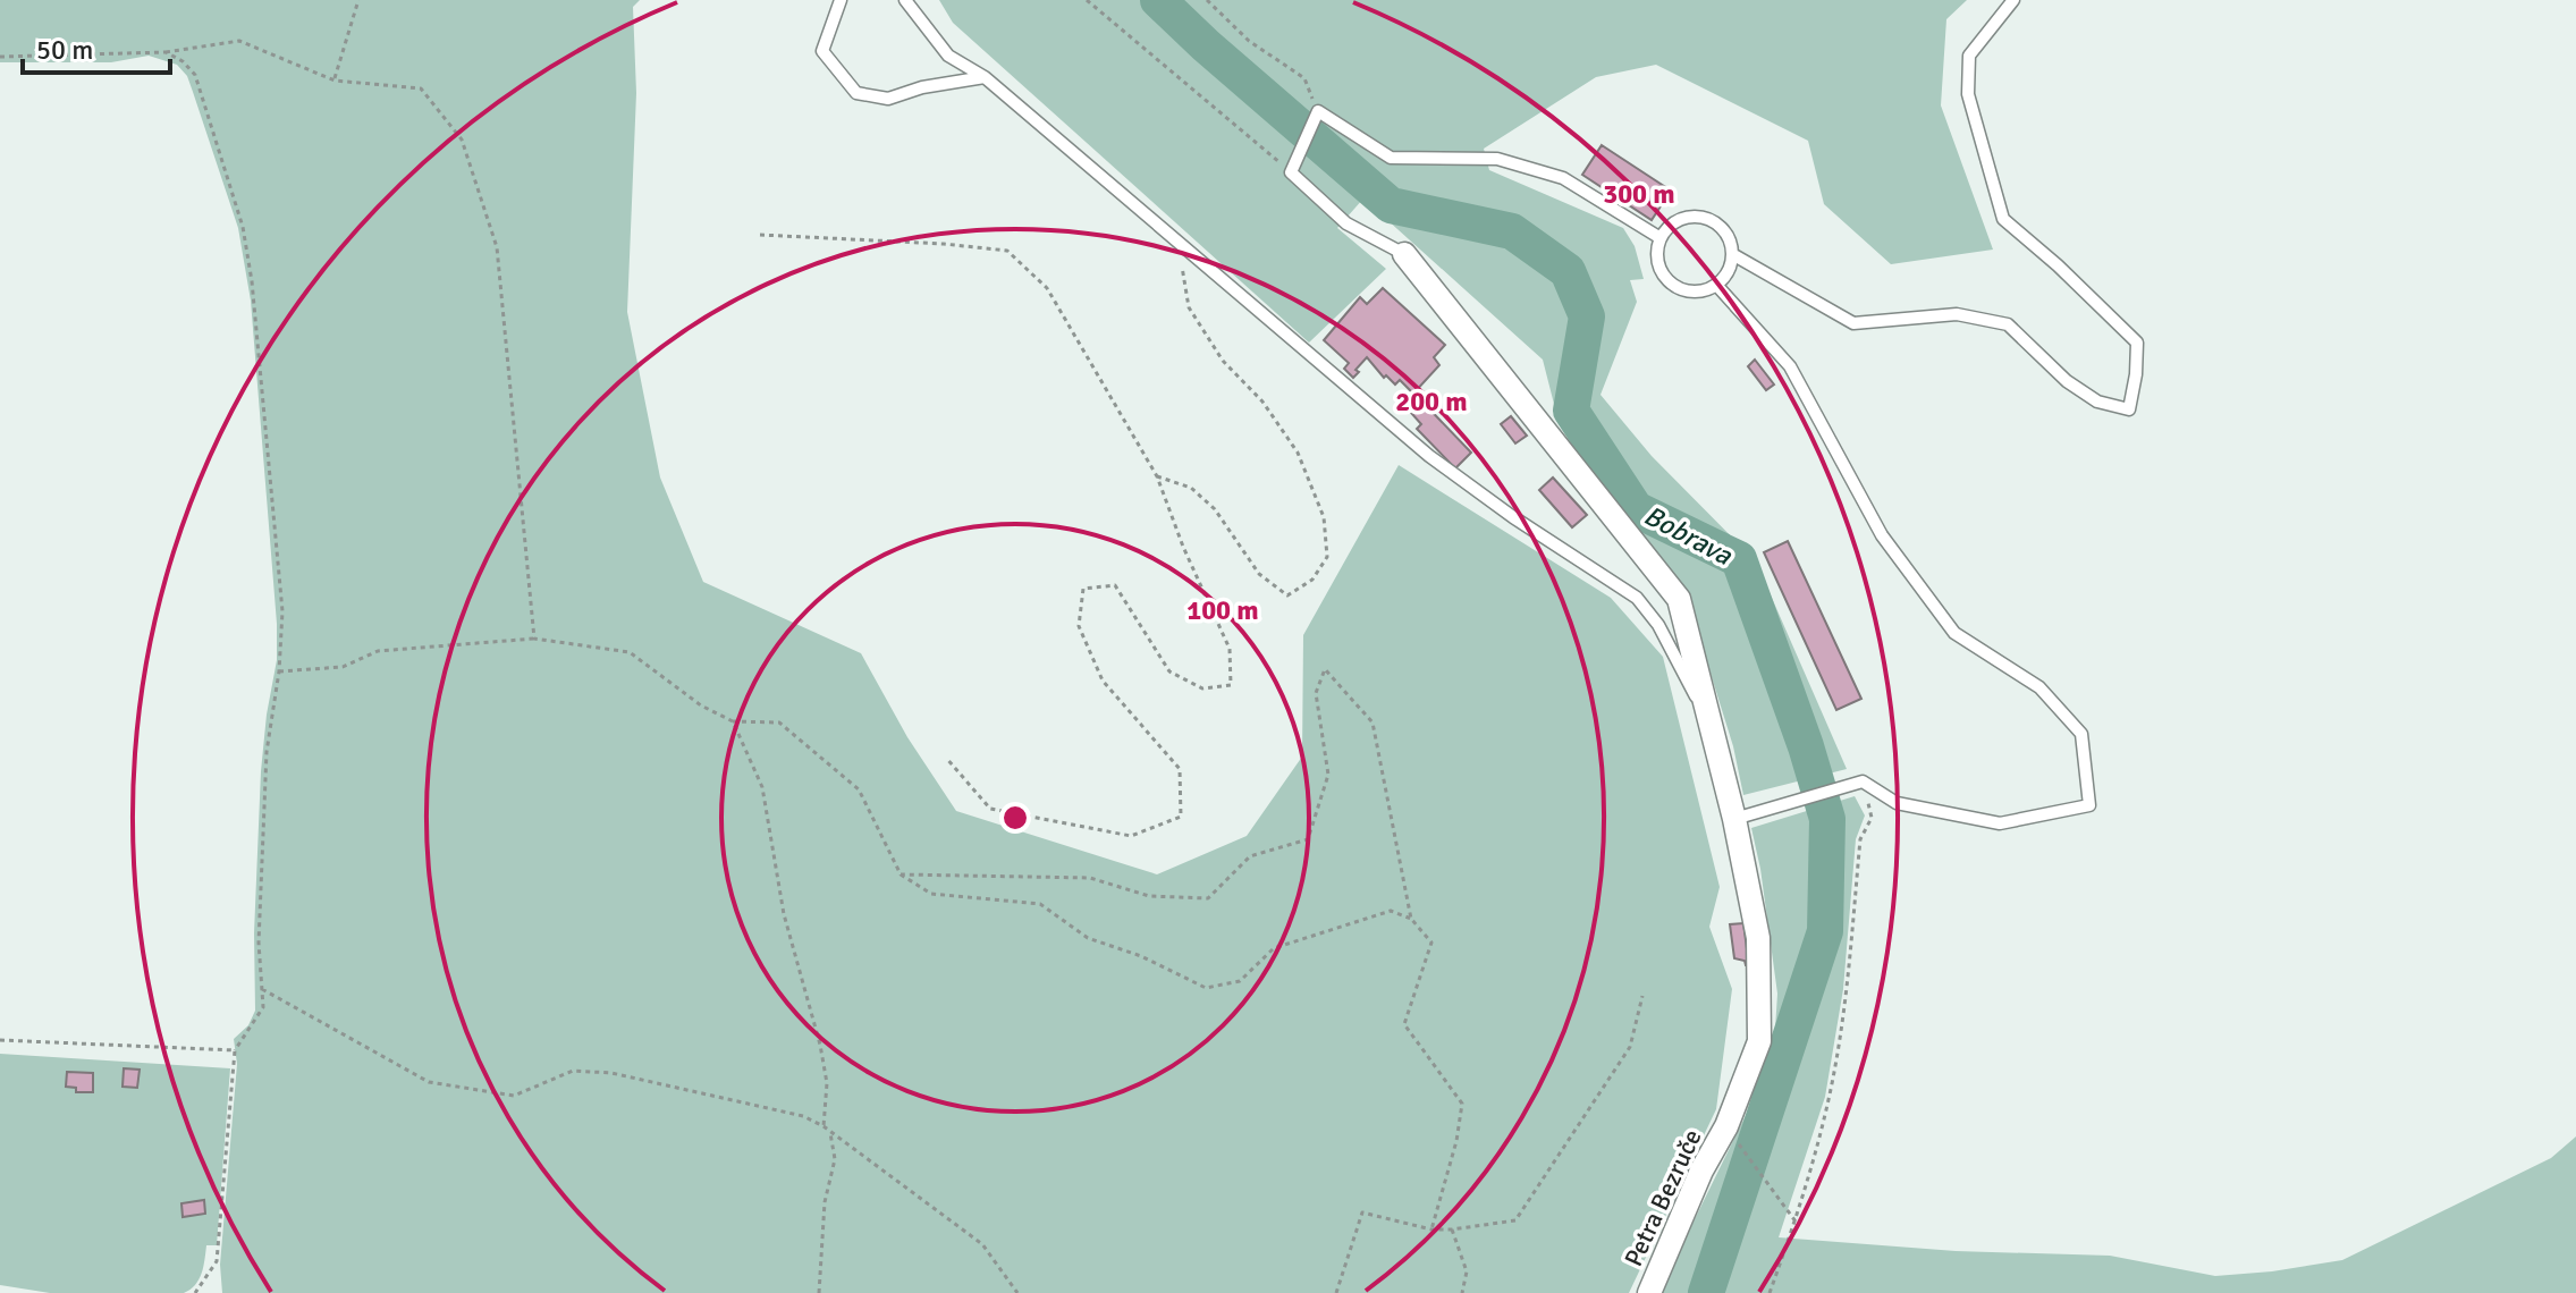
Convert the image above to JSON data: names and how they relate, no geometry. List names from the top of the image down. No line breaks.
{"streets":{"street":["Petra Bezruče"]},"water":["Bobrava"],"scale_bar":"50 m","rings":["300 m","200 m","100 m"]}
